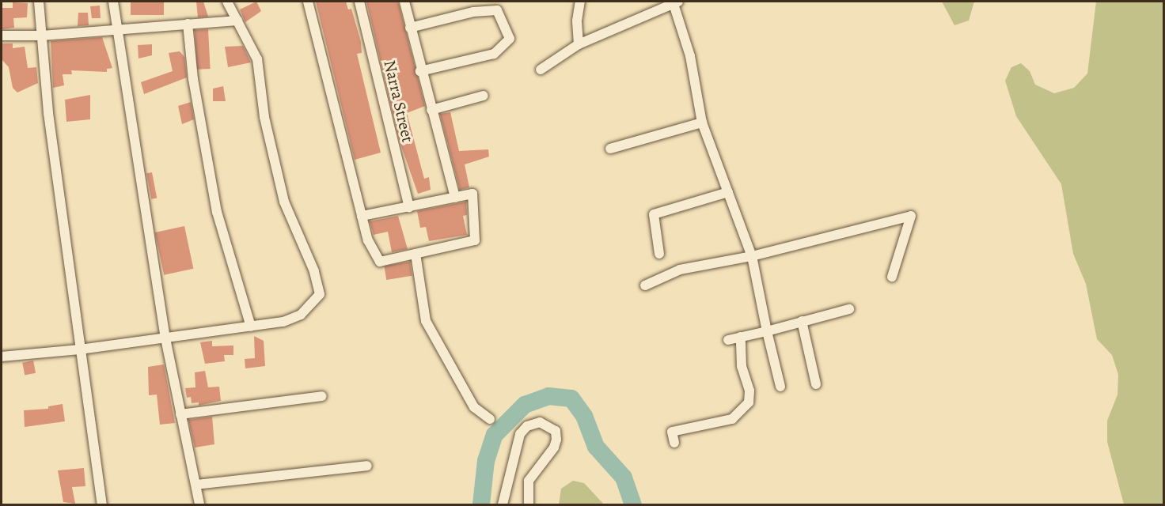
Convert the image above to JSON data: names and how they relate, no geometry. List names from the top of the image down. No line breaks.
{"streets":{"street":["Narra Street"]}}
